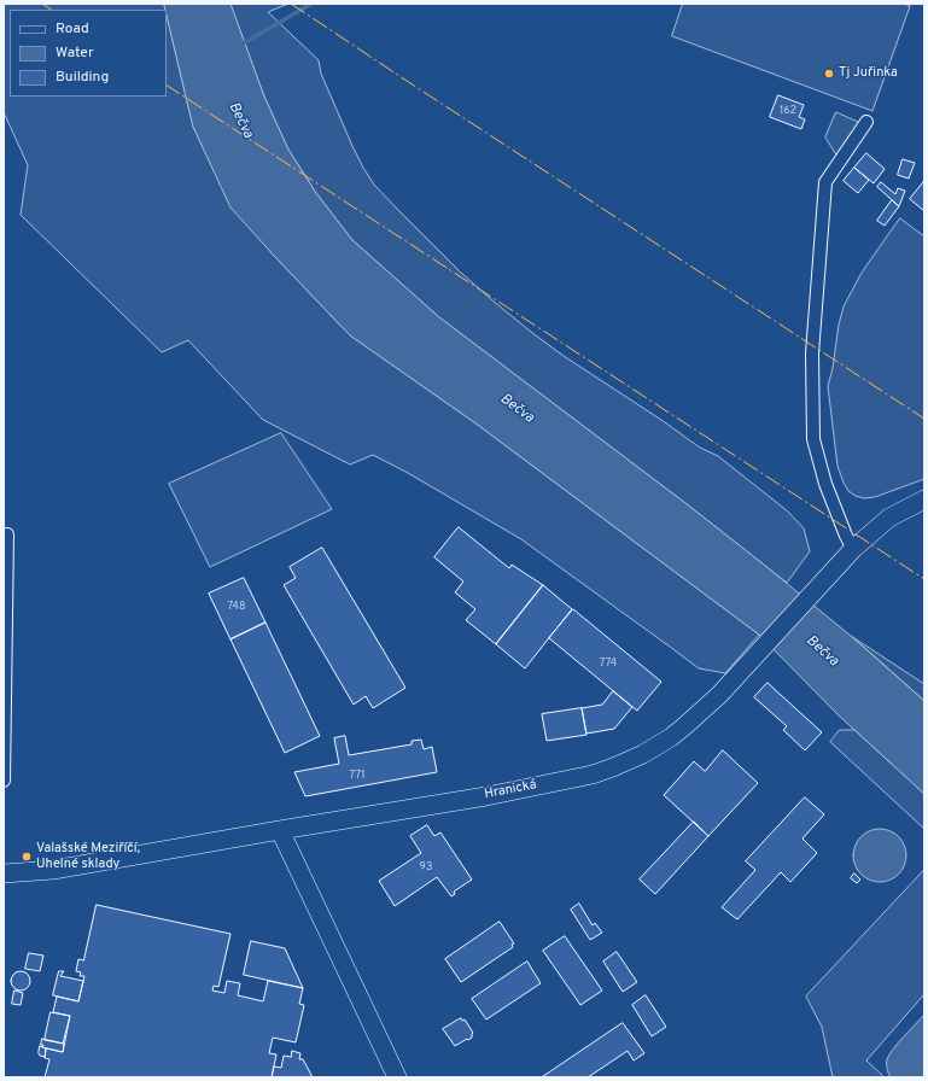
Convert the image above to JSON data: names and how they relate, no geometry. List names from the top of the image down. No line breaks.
{"streets":{"street":["Hranická"]},"water":["Bečva"],"places":["Tj Juřinka","Valašské Meziříčí, Uhelné sklady"],"house_numbers":["162","748","774","771","93"],"legend":["Road","Water","Building"]}
